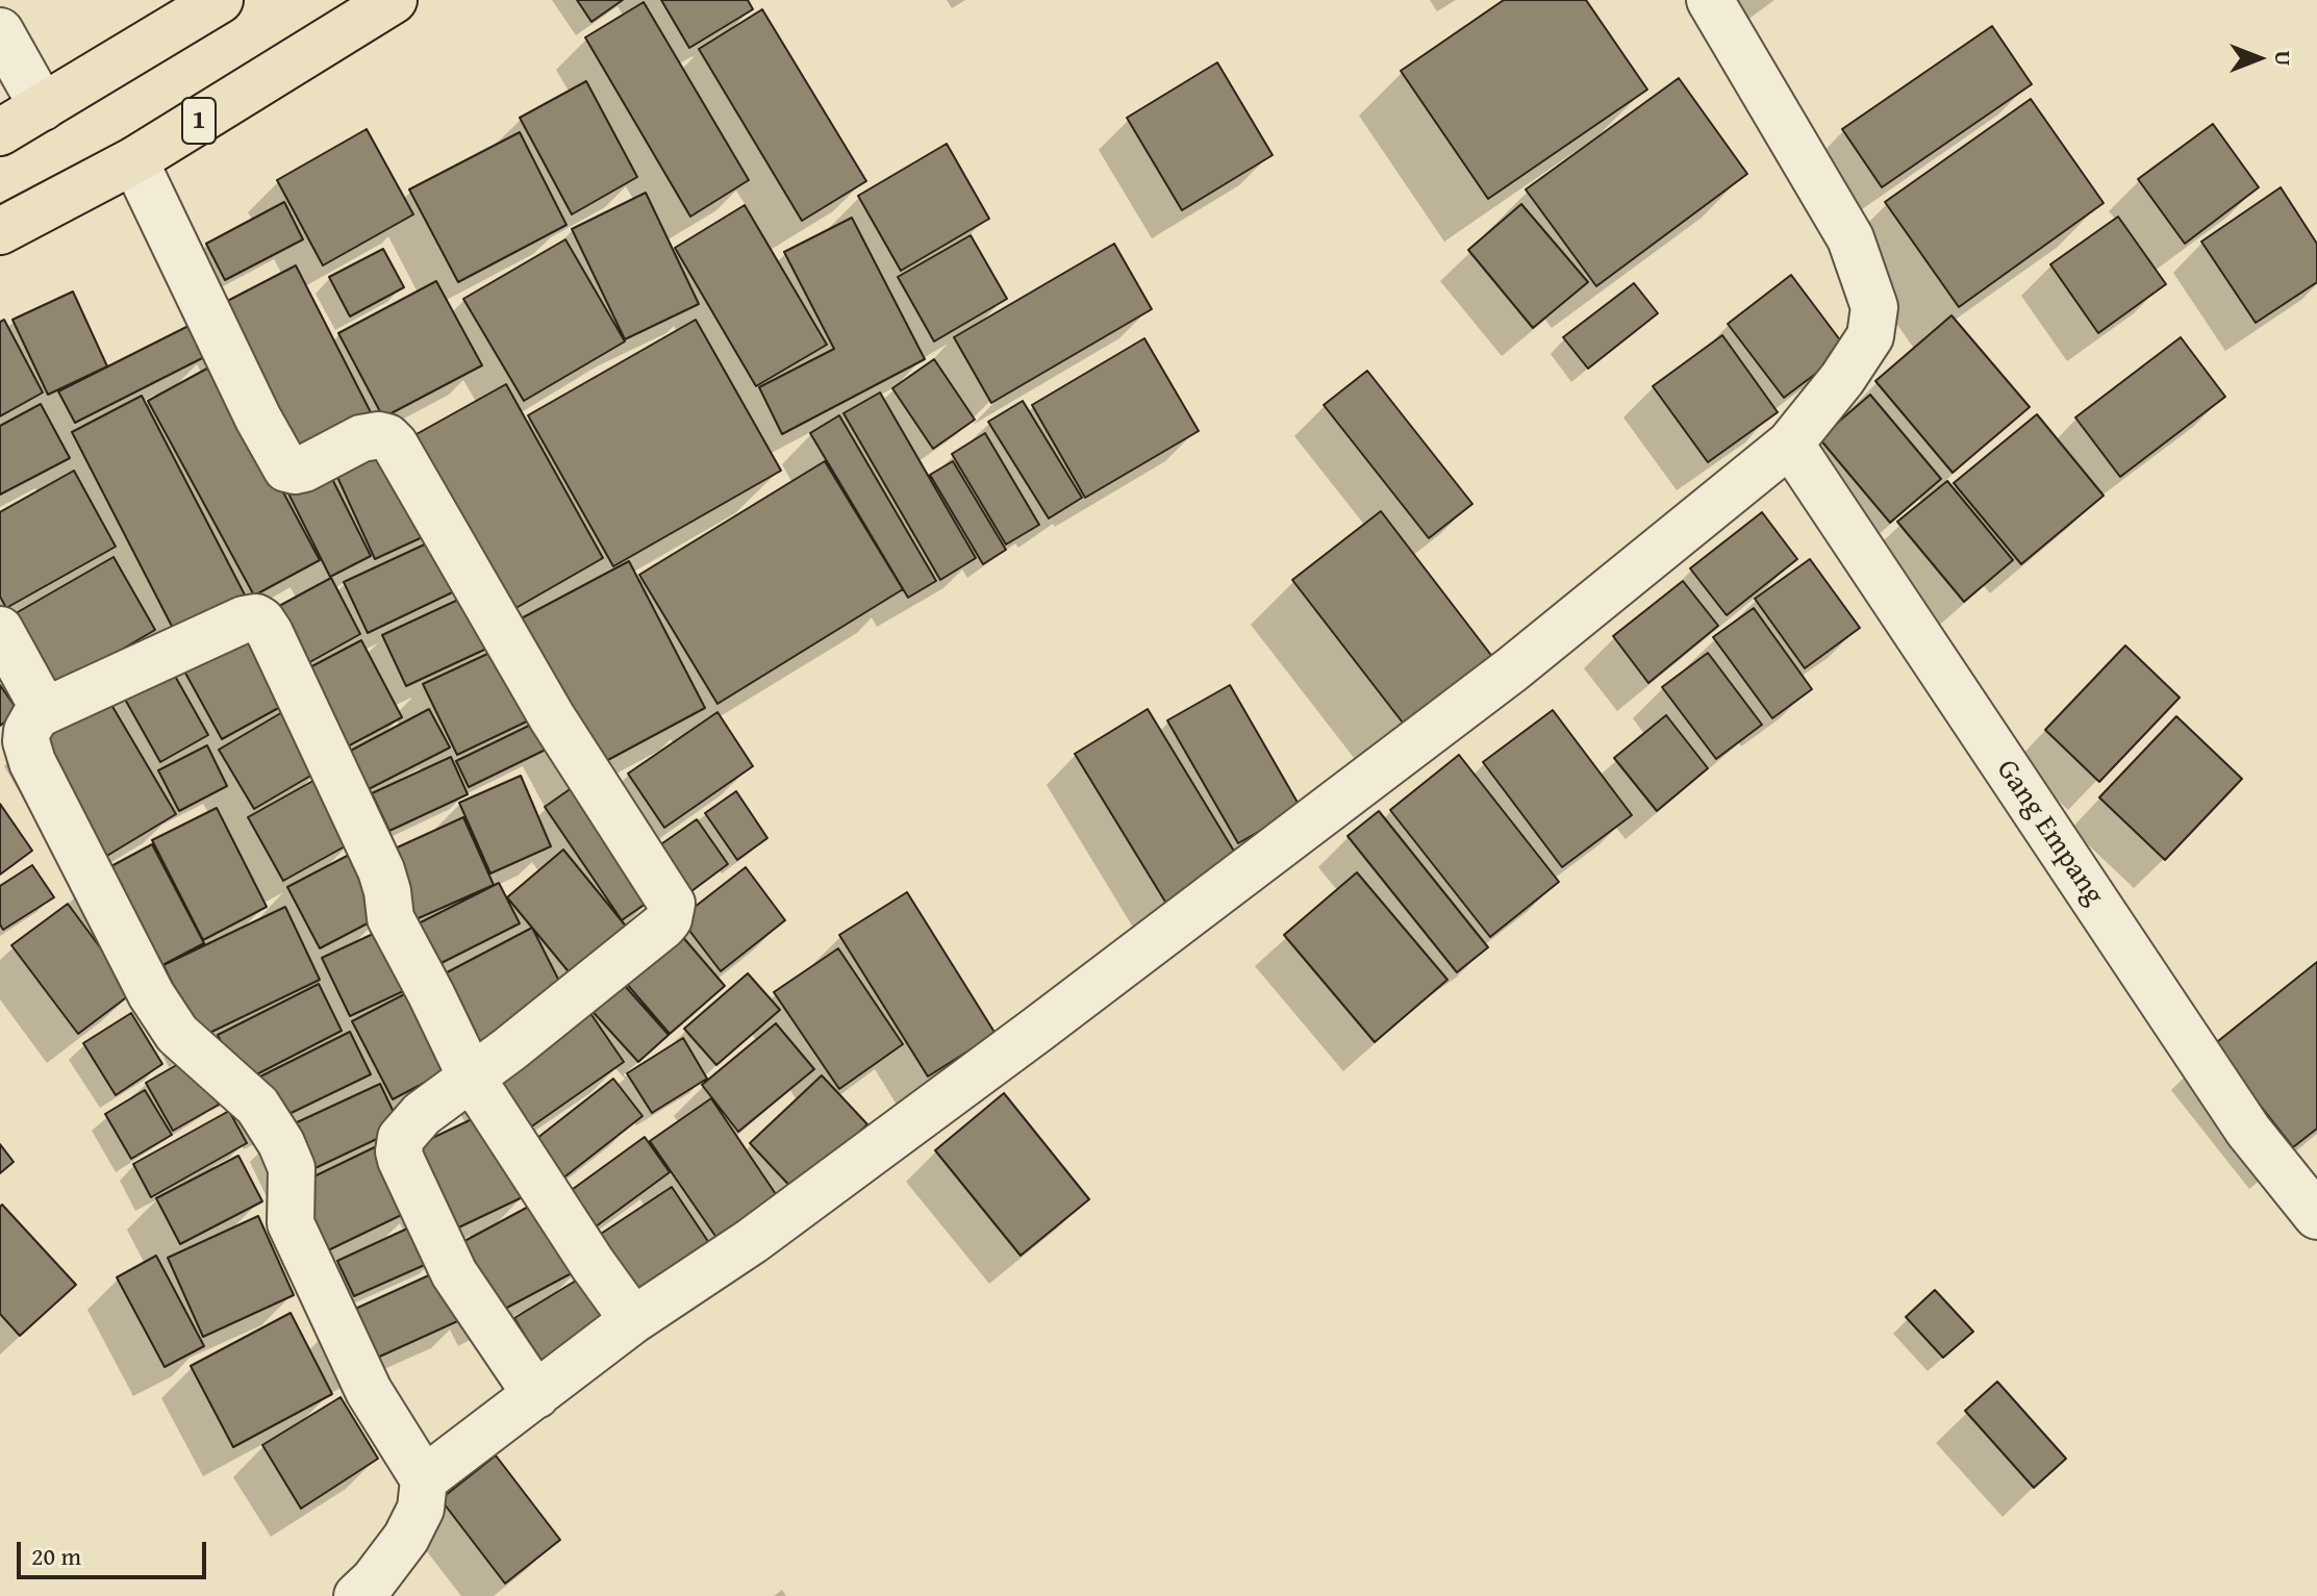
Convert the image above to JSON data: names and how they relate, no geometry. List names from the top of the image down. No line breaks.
{"streets":{"highway":["1"],"street":["Gang Empang"]},"scale_bar":"20 m","north":"right"}
